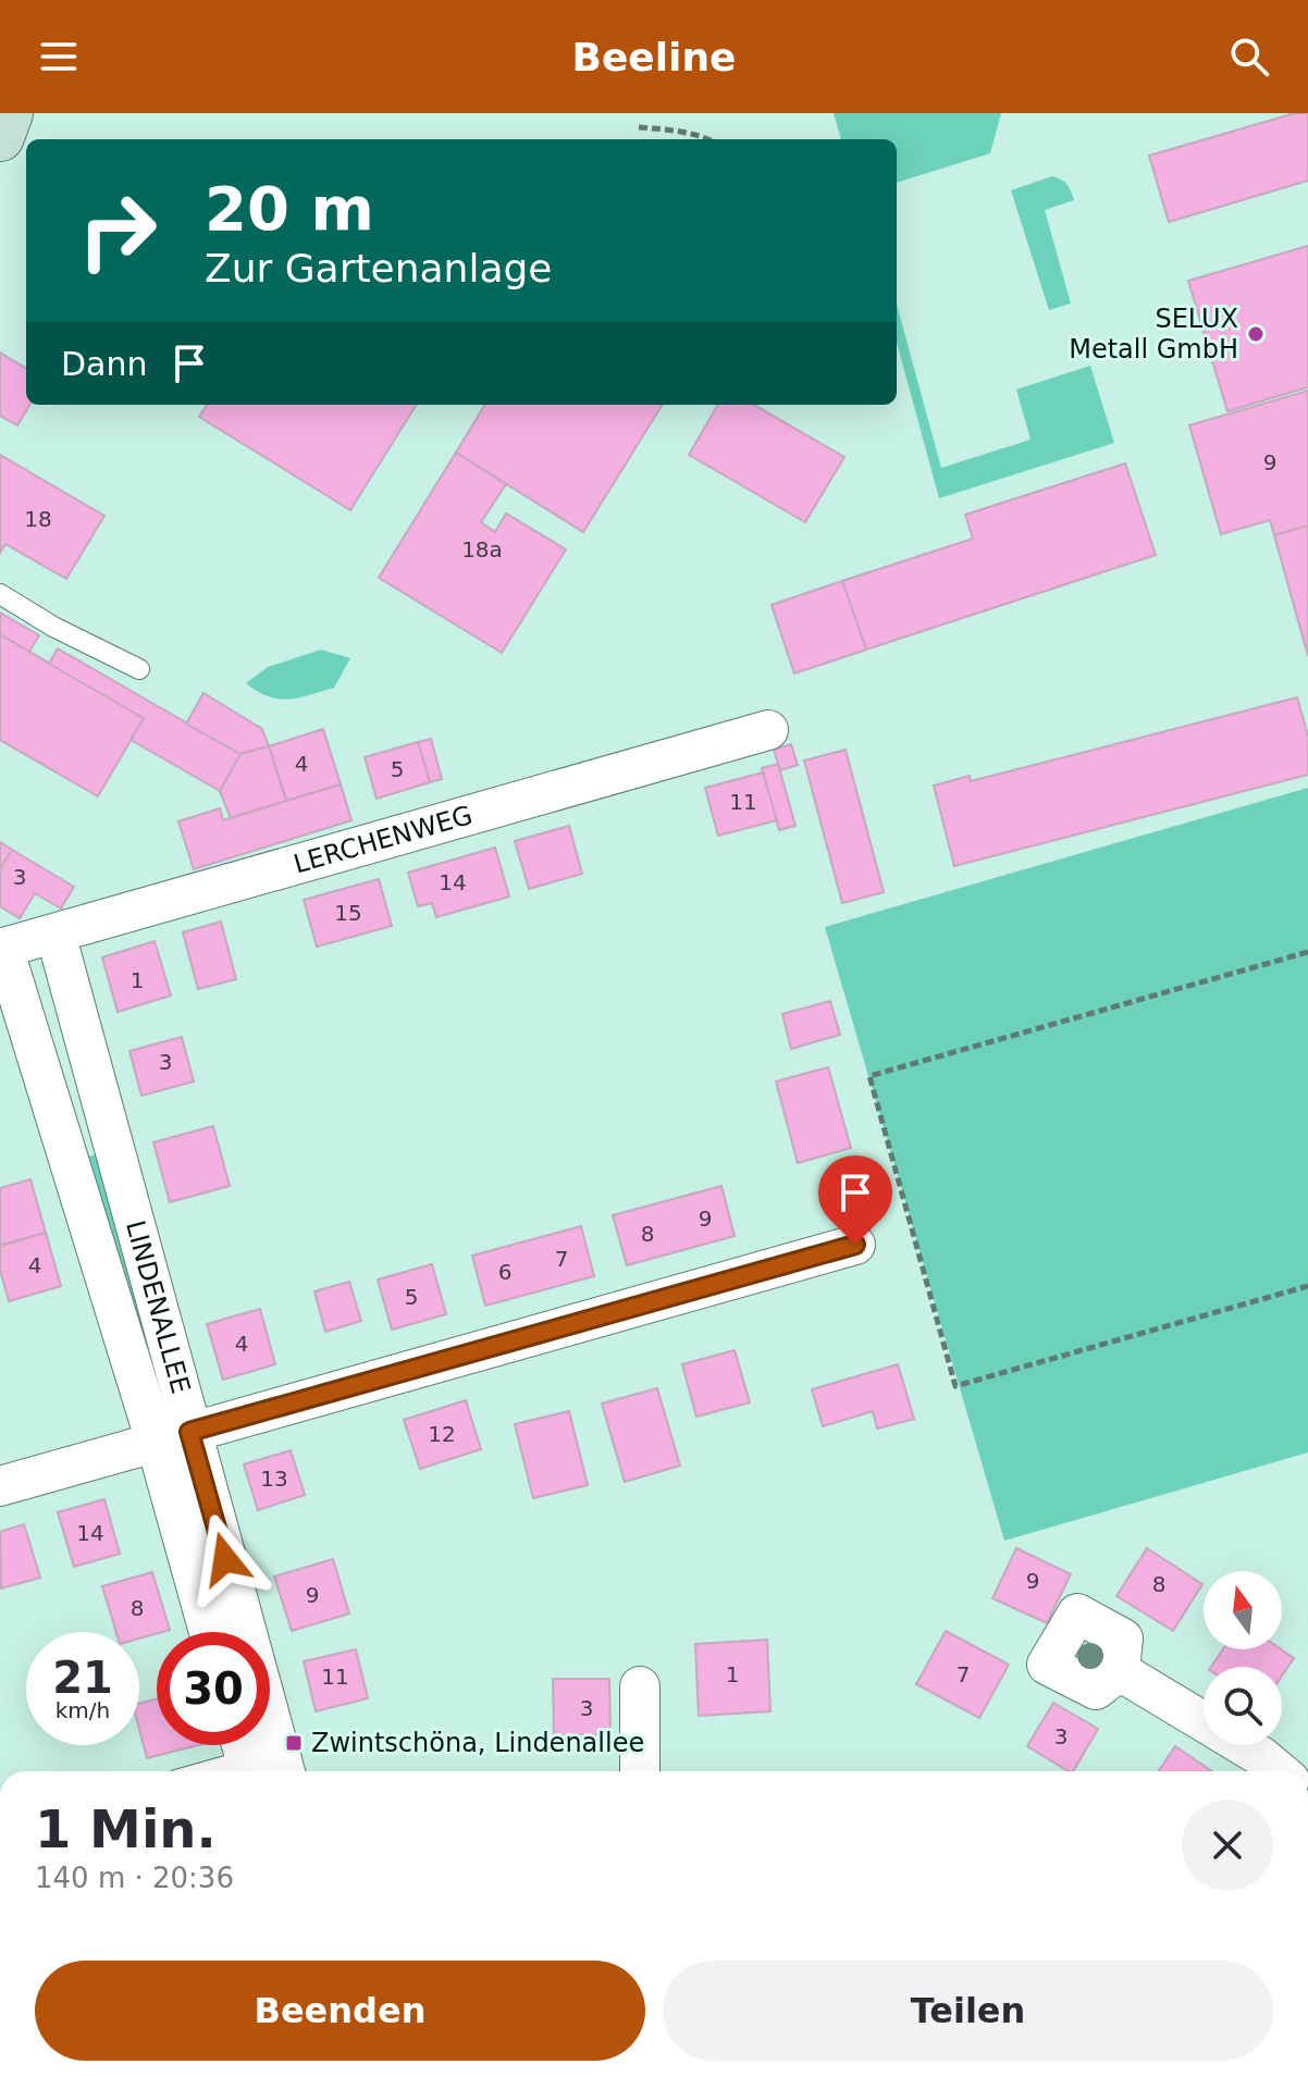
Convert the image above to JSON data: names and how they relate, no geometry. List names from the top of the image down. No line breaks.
{"streets":{"street":["LERCHENWEG","LINDENALLEE"]},"crossings":[["LERCHENWEG","LINDENALLEE"]],"places":{"other":["SELUX Metall GmbH"],"transit":["Zwintschöna, Lindenallee"]},"house_numbers":["9","18","18a","4","5","11","3","14","15","1","3","9","8","7","4","6","5","4","12","13","14","9","8","9","8","1","7","11","3","3"],"north":"top","page":{"header":"Beeline","turn":["20 m","Zur Gartenanlage"],"then":"Dann","speed":"21 km/h","limit":"30","heading":["1 Min.","140 m · 20:36"],"buttons":["Beenden","Teilen"]}}
